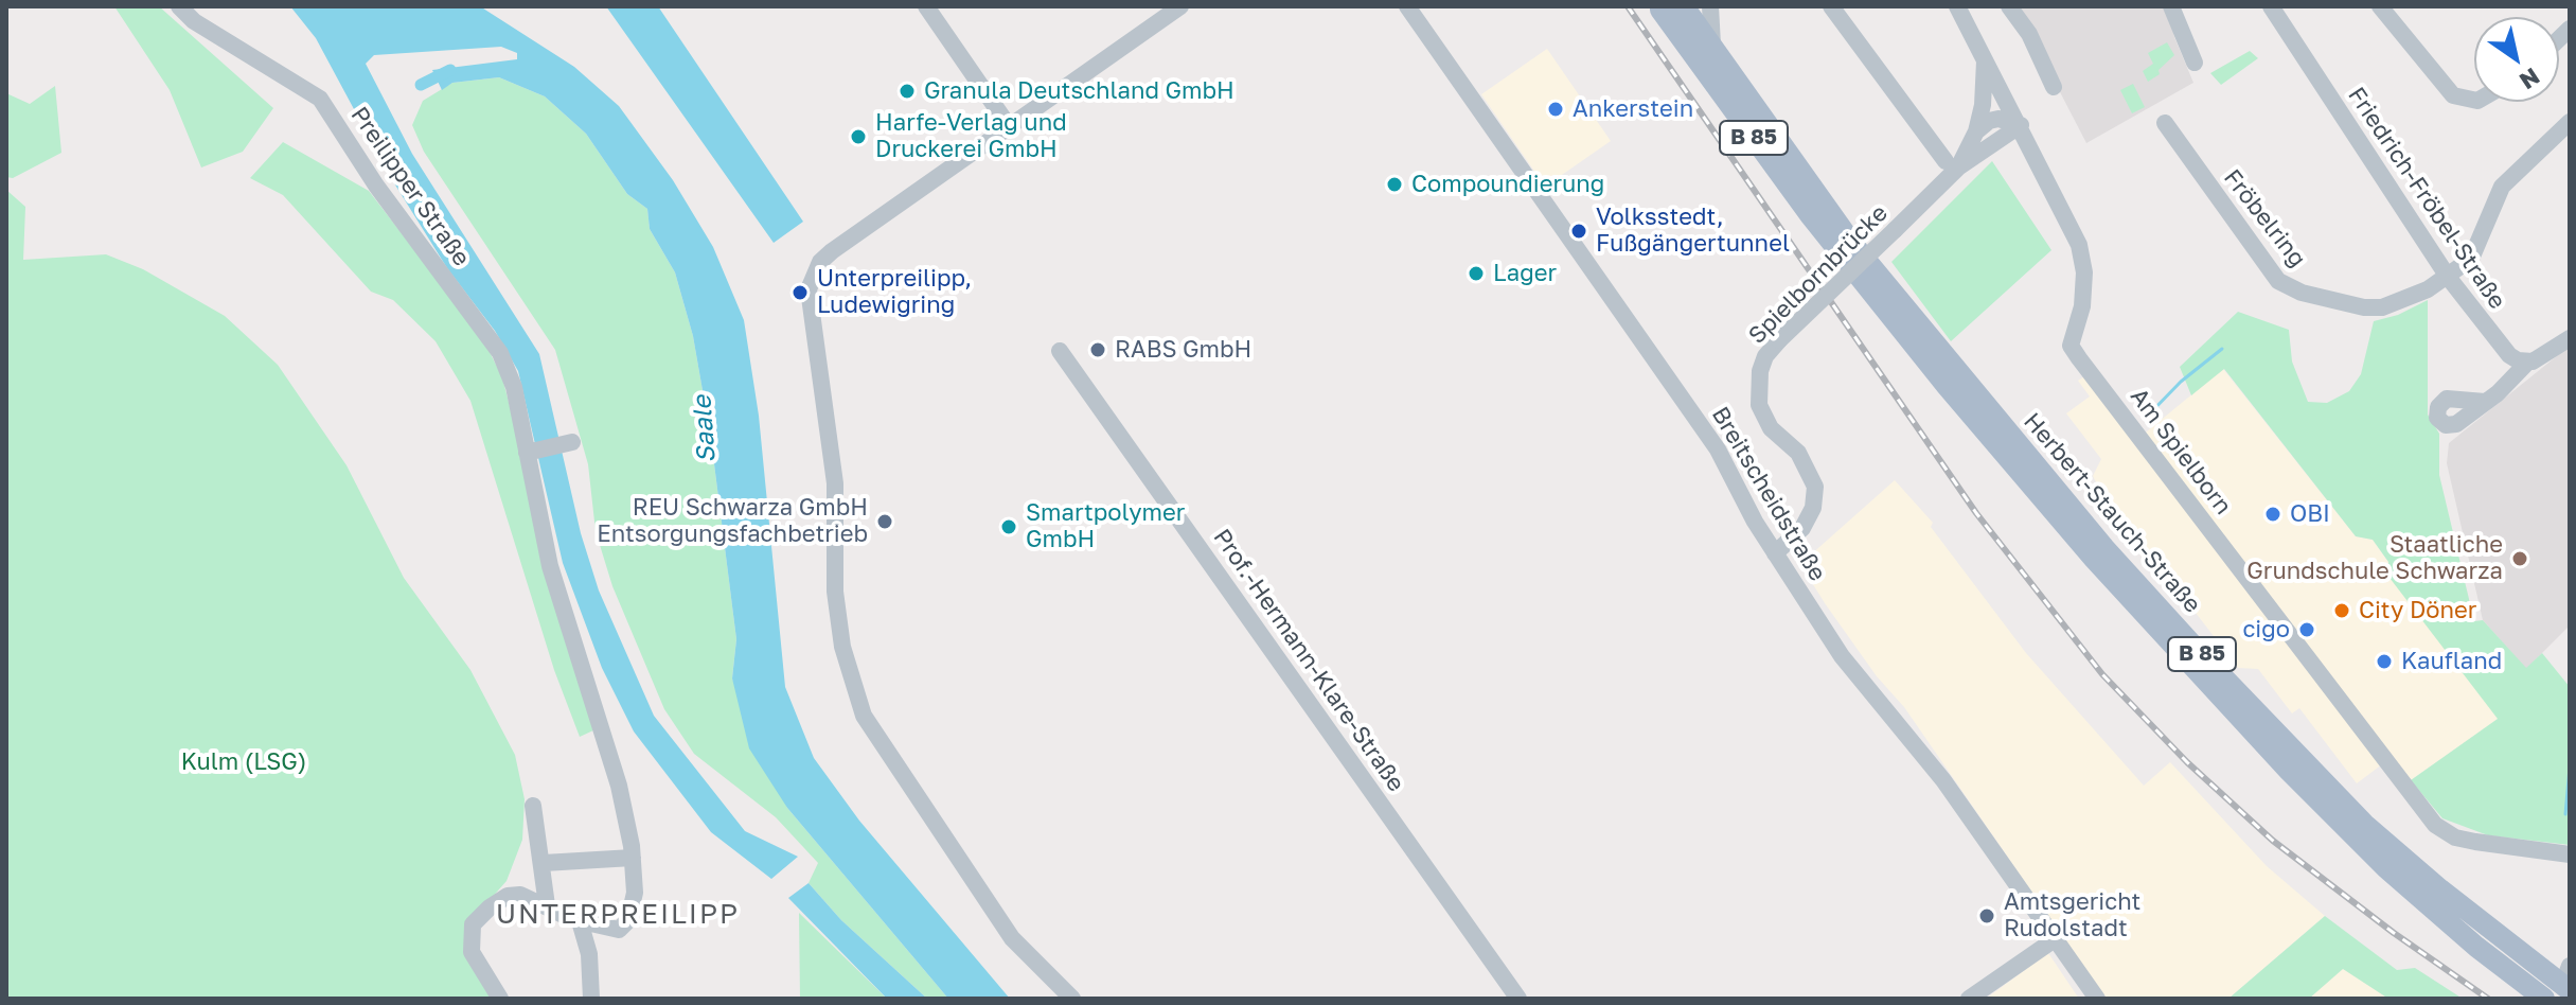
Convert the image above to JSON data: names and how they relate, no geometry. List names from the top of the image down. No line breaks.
{"streets":{"main road":["B 85","Herbert-Stauch-Straße"],"street":["Preilipper Straße","Friedrich-Fröbel-Straße","Fröbelring","Spielbornbrücke","Am Spielborn","Breitscheidstraße","Prof.-Hermann-Klare-Straße"]},"crossings":[["Friedrich-Fröbel-Straße","Fröbelring"],["Spielbornbrücke","Am Spielborn"],["Spielbornbrücke","Breitscheidstraße"]],"districts":["UNTERPREILIPP"],"water":["Saale"],"parks":["Kulm (LSG)"],"places":["Granula Deutschland GmbH","Ankerstein","Harfe-Verlag und Druckerei GmbH","Compoundierung","Volksstedt, Fußgängertunnel","Lager","Unterpreilipp, Ludewigring","RABS GmbH","OBI","REU Schwarza GmbH Entsorgungsfachbetrieb","Smartpolymer GmbH","Staatliche Grundschule Schwarza","City Döner","cigo","Kaufland","Amtsgericht Rudolstadt"],"north":"bottom right"}
